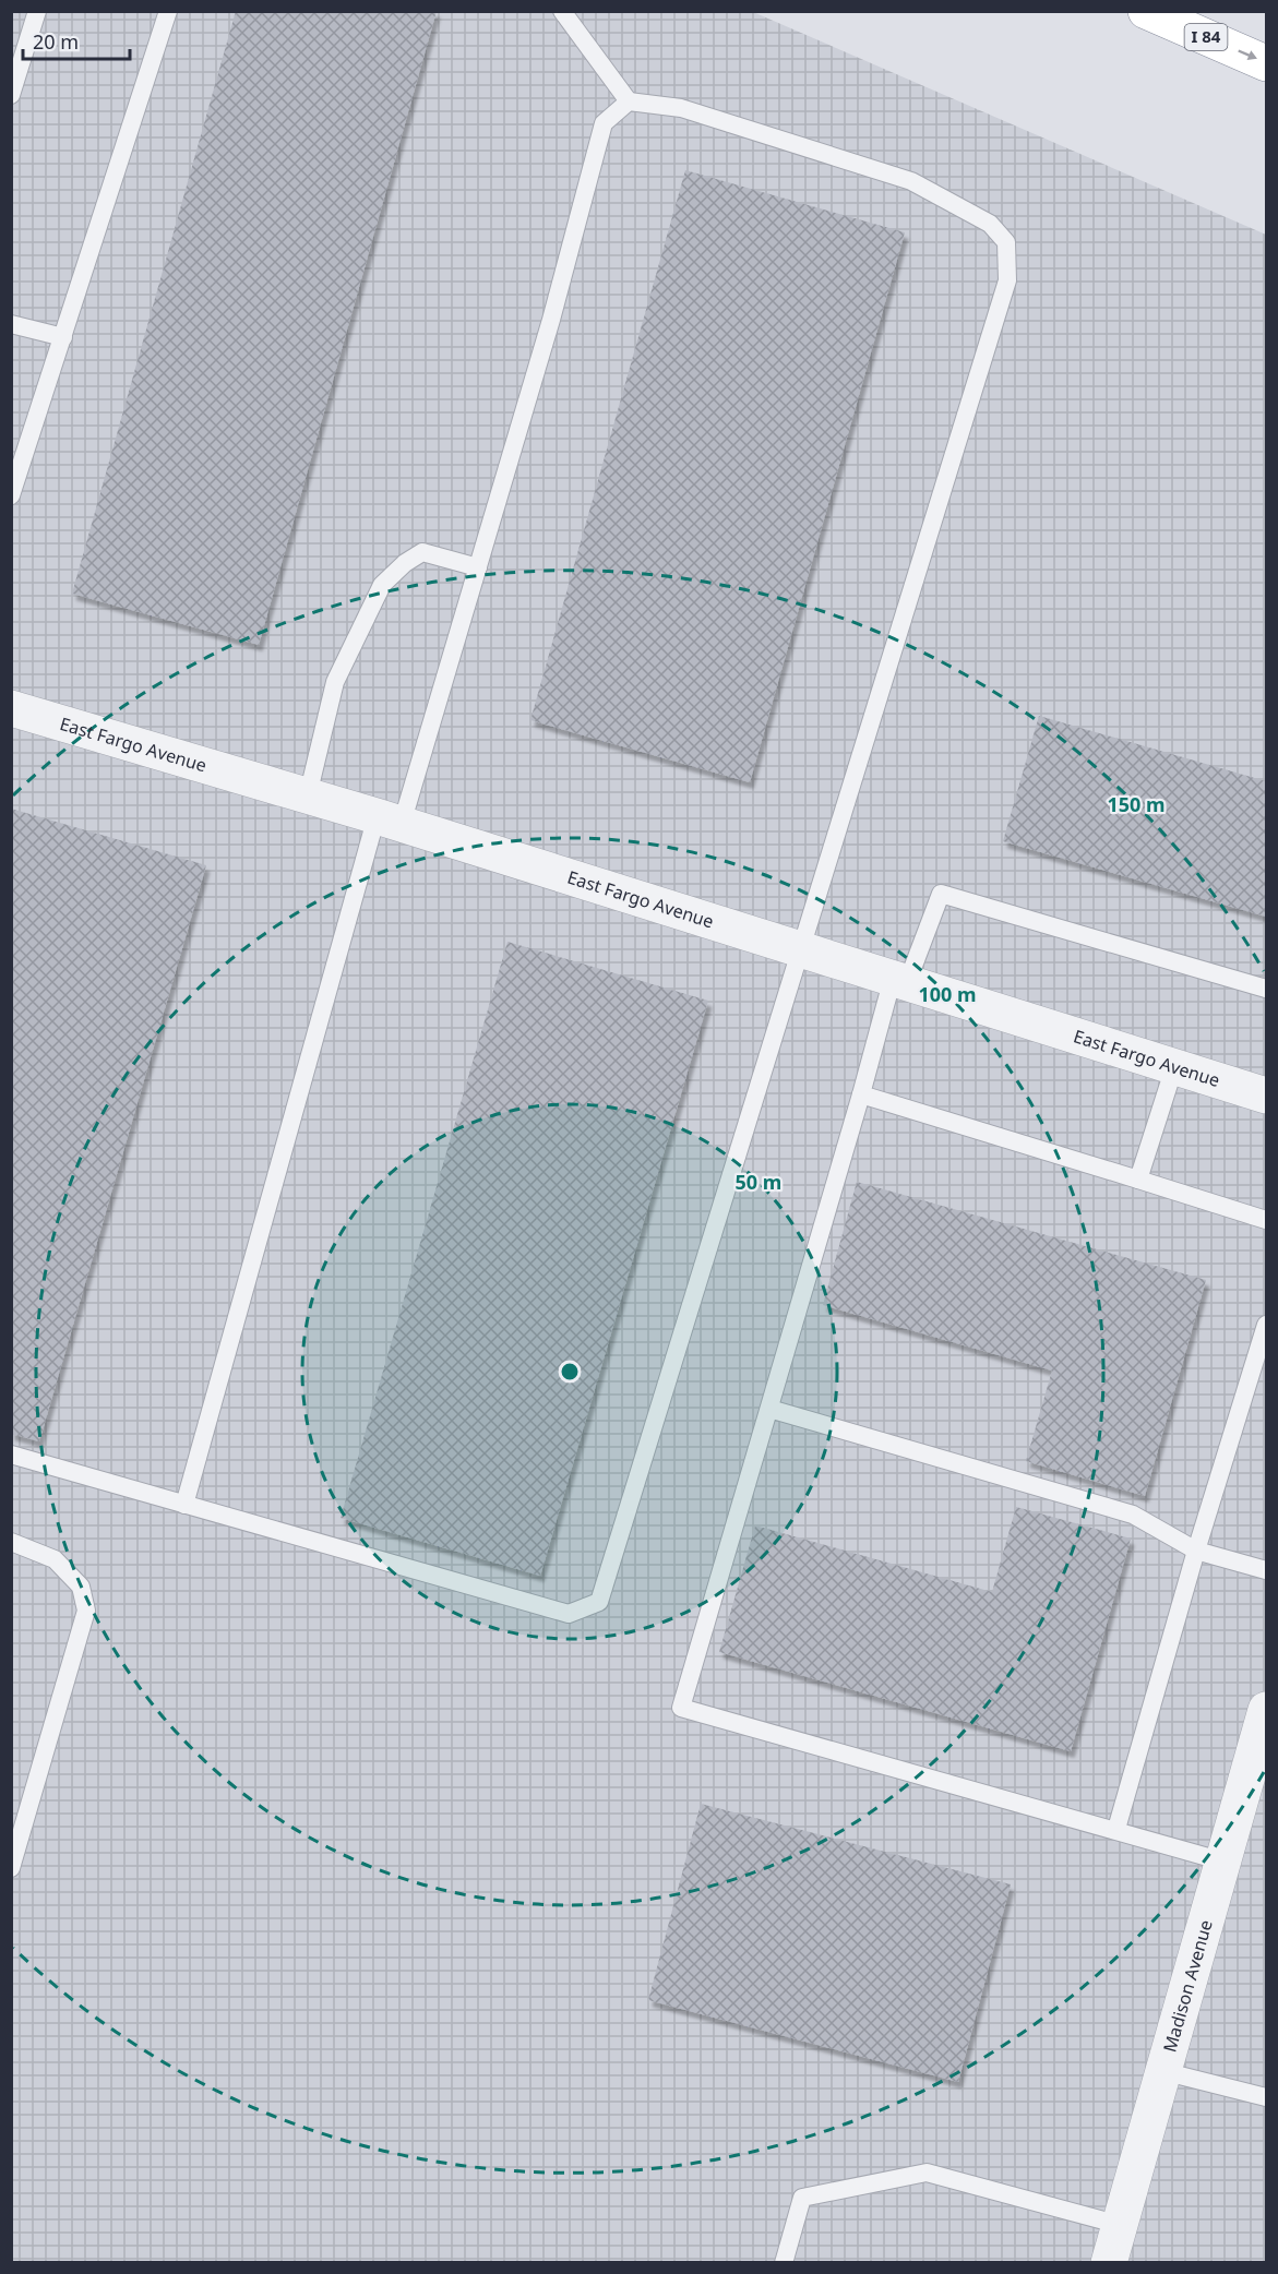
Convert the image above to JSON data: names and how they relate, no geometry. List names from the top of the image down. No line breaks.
{"streets":{"highway":["I 84"],"street":["East Fargo Avenue","Madison Avenue"]},"scale_bar":"20 m","rings":["150 m","100 m","50 m"]}
